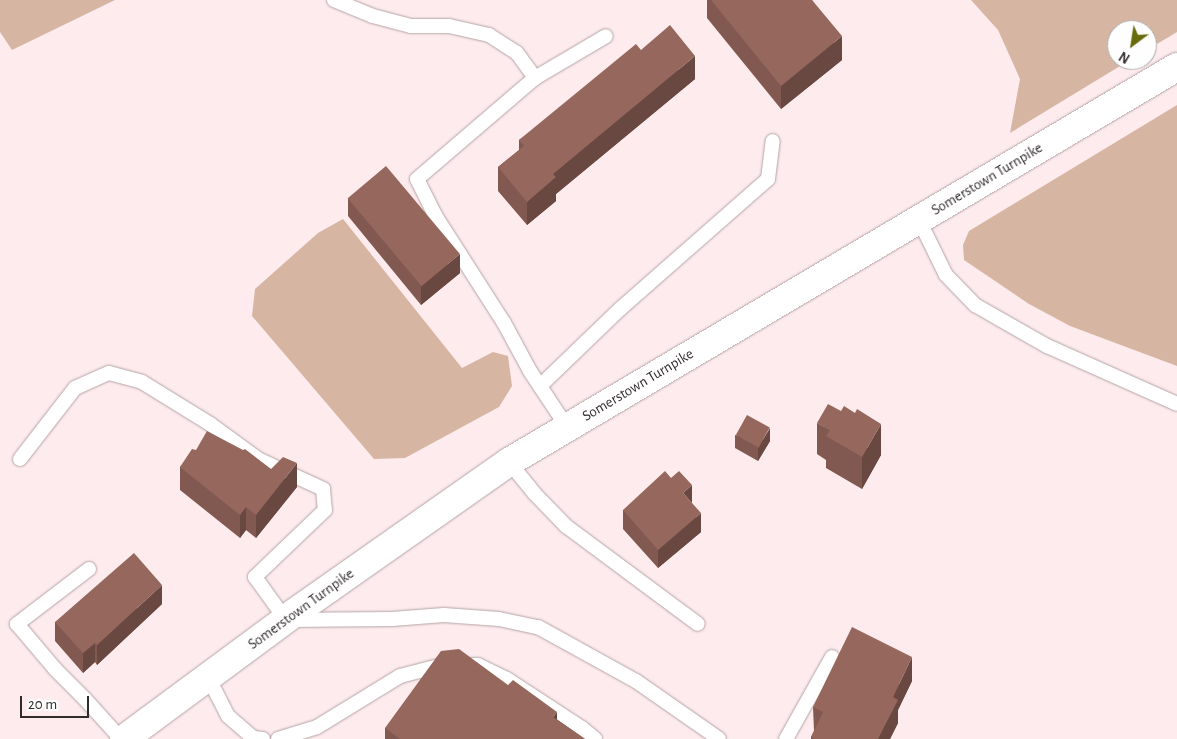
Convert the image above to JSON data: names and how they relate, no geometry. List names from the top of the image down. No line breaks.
{"streets":{"main road":["Somerstown Turnpike"]},"scale_bar":"20 m","north":"bottom left"}
